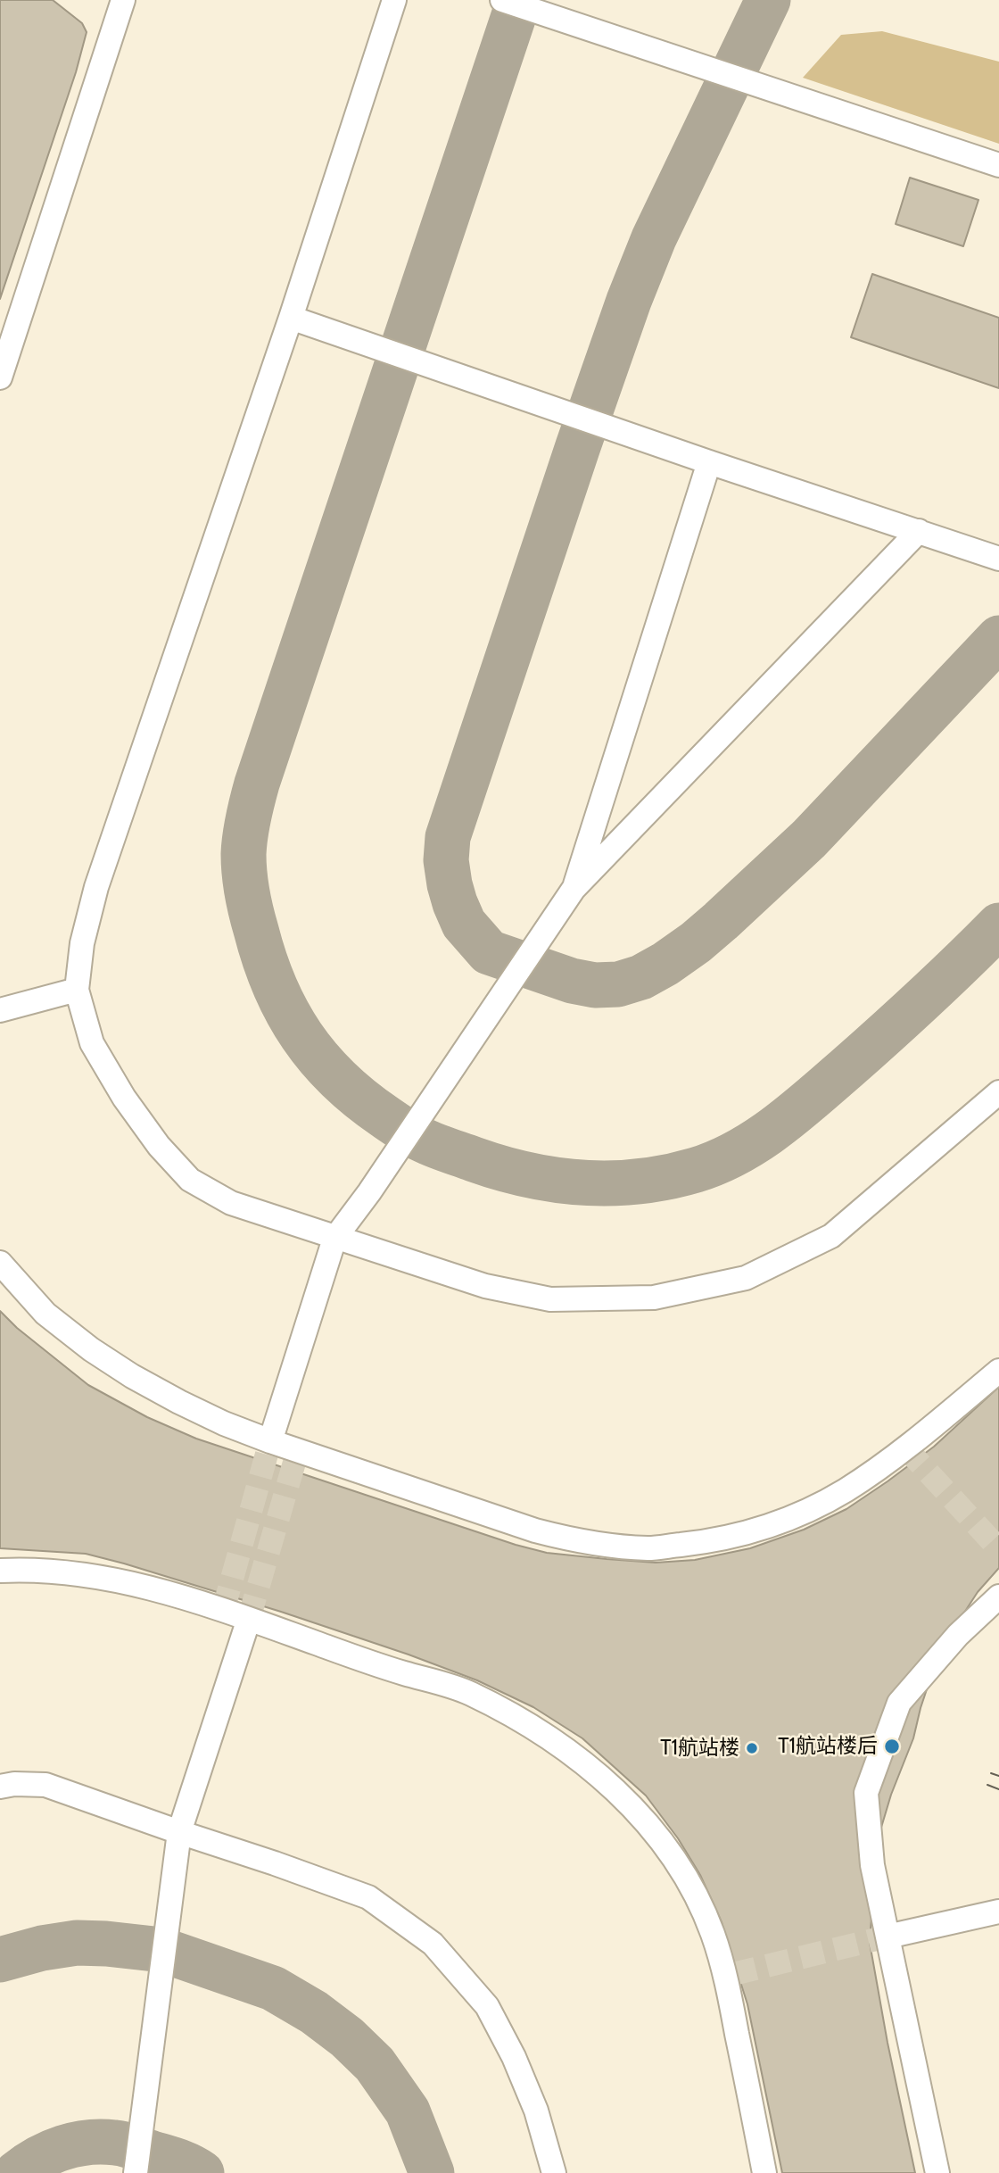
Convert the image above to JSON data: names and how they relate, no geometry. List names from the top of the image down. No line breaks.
{"places":["T1航站楼后","T1航站楼"]}
